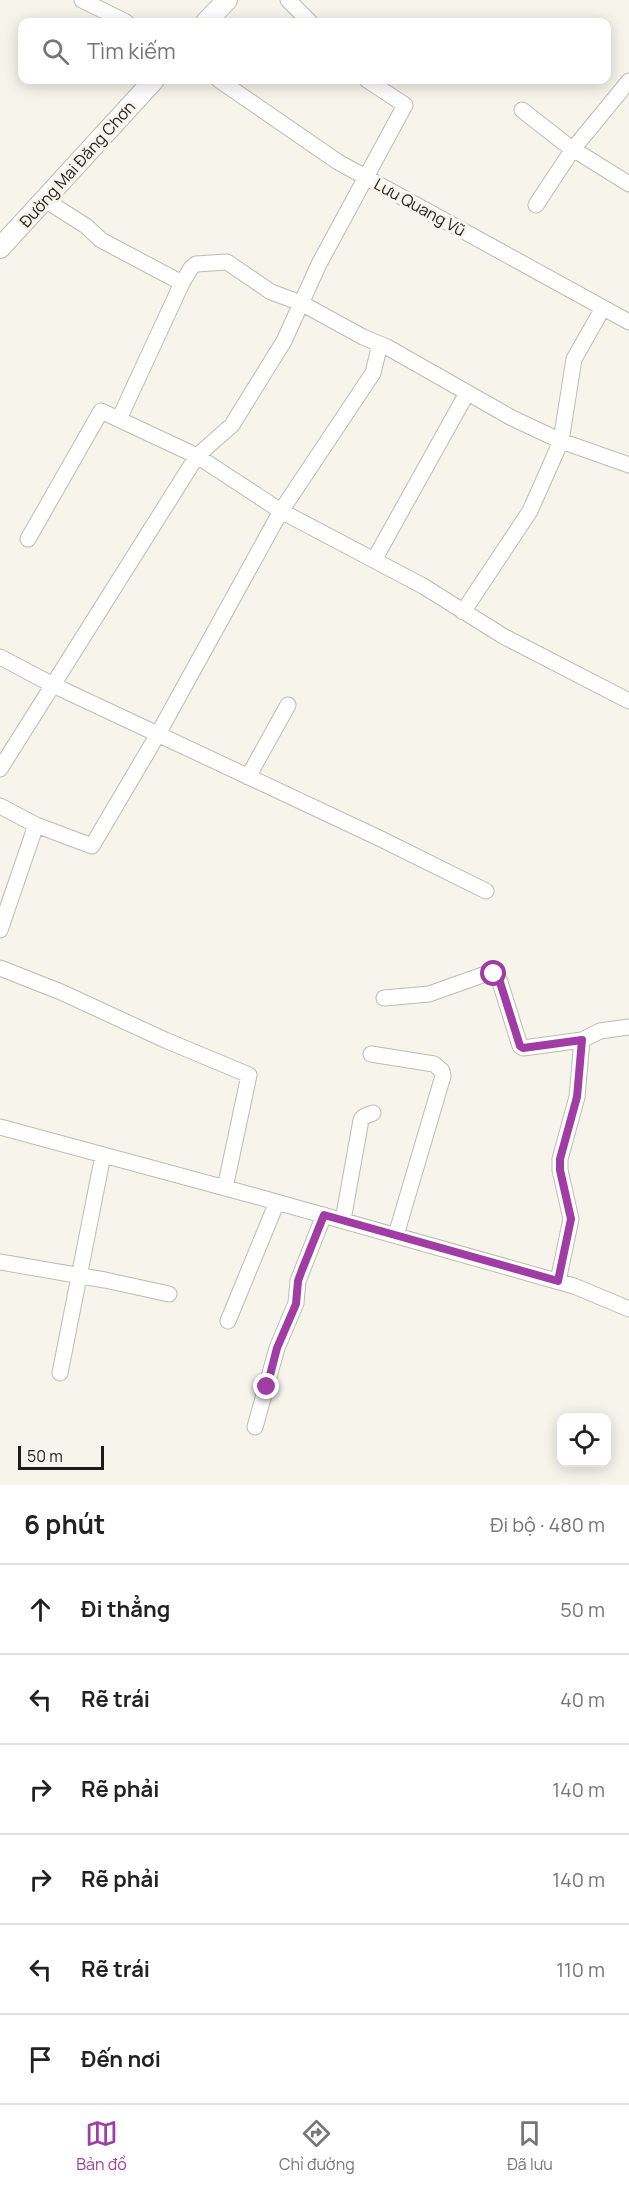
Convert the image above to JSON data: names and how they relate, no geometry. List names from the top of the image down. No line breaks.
{"streets":{"main road":["Đường Mai Đăng Chơn"],"street":["Lưu Quang Vũ"]},"scale_bar":"50 m","page":{"search":"Tìm kiếm","scale":"50 m","heading":["6 phút","Đi bộ · 480 m"],"list":[["Đi thẳng","50 m"],["Rẽ trái","40 m"],["Rẽ phải","140 m"],["Rẽ phải","140 m"],["Rẽ trái","110 m"],"Đến nơi"],"nav":["Bản đồ","Chỉ đường","Đã lưu"]}}
